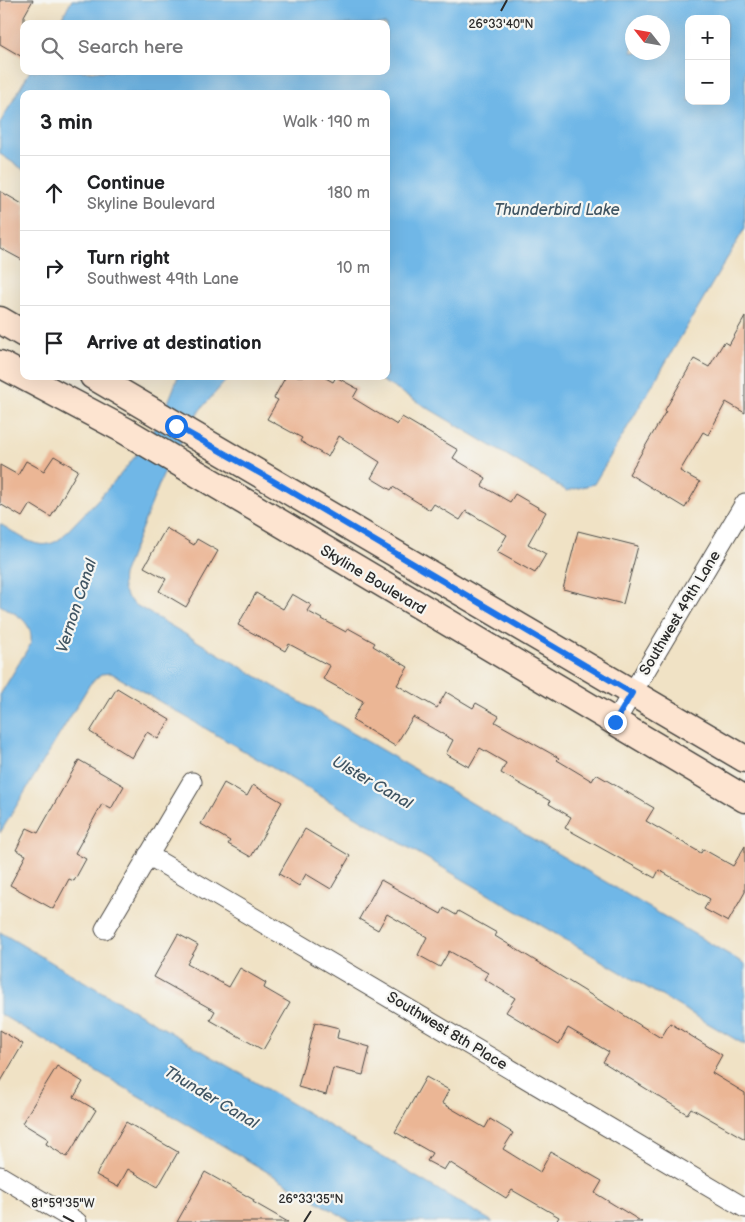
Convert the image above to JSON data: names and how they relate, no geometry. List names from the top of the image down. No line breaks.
{"streets":{"street":["Skyline Boulevard","Southwest 49th Lane","Southwest 8th Place"]},"crossings":[["Skyline Boulevard","Southwest 49th Lane"]],"water":["Thunderbird Lake","Vernon Canal","Ulster Canal","Thunder Canal"],"north":"top left","page":{"map_buttons":["+","−"],"search":"Search here","heading":["3 min","Walk · 190 m"],"list":[["Continue","Skyline Boulevard","180 m"],["Turn right","Southwest 49th Lane","10 m"],"Arrive at destination"]},"coordinates":["26°33'40\"N","26°33'35\"N","81°59'35\"W"]}
